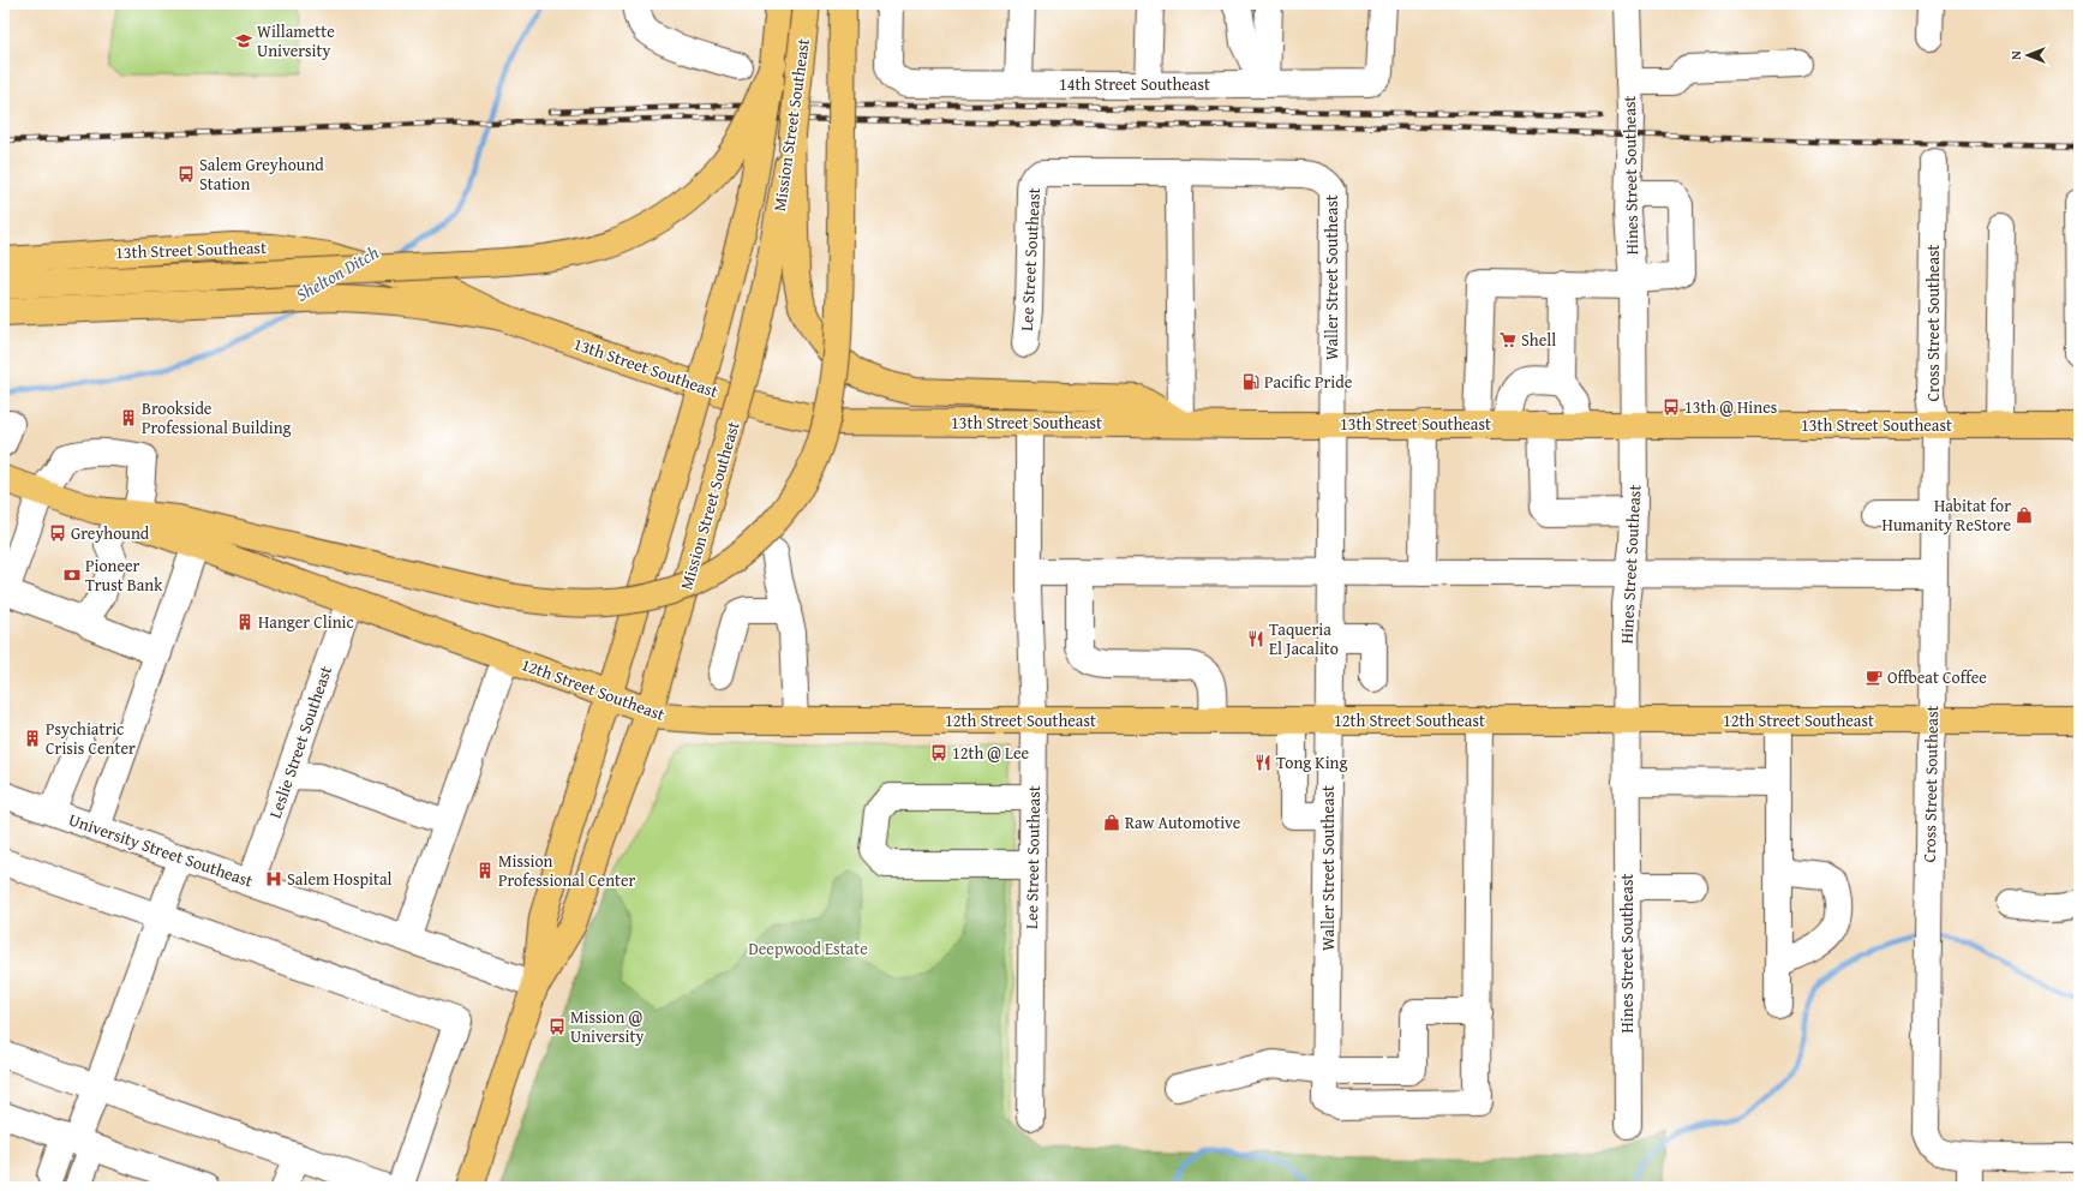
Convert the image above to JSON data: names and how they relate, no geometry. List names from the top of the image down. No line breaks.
{"streets":{"main road":["Mission Street Southeast","13th Street Southeast","12th Street Southeast"],"street":["14th Street Southeast","Hines Street Southeast","Lee Street Southeast","Waller Street Southeast","Cross Street Southeast","Leslie Street Southeast","University Street Southeast"]},"crossings":[["Mission Street Southeast","12th Street Southeast"],["Mission Street Southeast","University Street Southeast"],["Hines Street Southeast","13th Street Southeast"],["Hines Street Southeast","12th Street Southeast"],["13th Street Southeast","Lee Street Southeast"],["13th Street Southeast","Waller Street Southeast"],["13th Street Southeast","Cross Street Southeast"],["Lee Street Southeast","Waller Street Southeast"],["Lee Street Southeast","12th Street Southeast"],["Waller Street Southeast","12th Street Southeast"],["Cross Street Southeast","12th Street Southeast"],["12th Street Southeast","Leslie Street Southeast"],["Leslie Street Southeast","University Street Southeast"]],"water":["Shelton Ditch"],"parks":["Deepwood Estate"],"places":{"school or university":["Willamette University"],"bus stop":["Salem Greyhound Station","13th @ Hines","Greyhound","12th @ Lee","Mission @ University"],"supermarket":["Shell"],"fuel station":["Pacific Pride"],"building":["Brookside Professional Building","Hanger Clinic","Psychiatric Crisis Center","Mission Professional Center"],"shop":["Habitat for Humanity ReStore","Raw Automotive"],"bank":["Pioneer Trust Bank"],"restaurant":["Taqueria El Jacalito","Tong King"],"cafe":["Offbeat Coffee"],"hospital":["Salem Hospital"]},"north":"left"}
